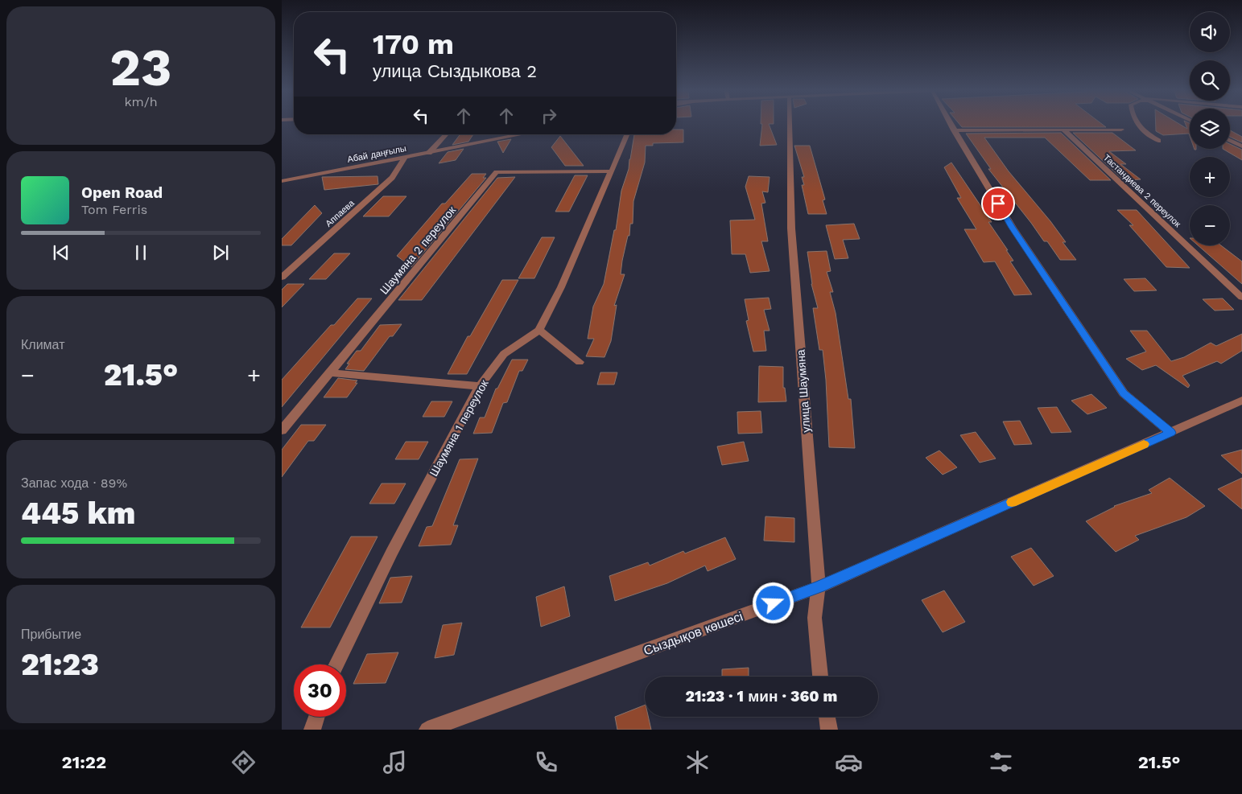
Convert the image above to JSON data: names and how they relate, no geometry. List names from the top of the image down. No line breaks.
{"streets":{"street":["Абай даңғылы","Тастандиева 2 переулок","Аппаева","Шаумяна 2 переулок","улица Шаумяна","Шаумяна 1 переулок","Сыздықов көшесі"]},"crossings":[["Абай даңғылы","Аппаева"],["Шаумяна 2 переулок","Шаумяна 1 переулок"],["улица Шаумяна","Сыздықов көшесі"]],"page":{"tile":[["23","km/h"],"Климат",["Запас хода · 89%","445 km"],["Прибытие","21:23"]],"map_buttons":["+","−"],"turn":["170 m","улица Сыздыкова 2"],"song":["Open Road","Tom Ferris"],"heat":["−","21.5°","+"],"limit":"30","trip":"21:23 · 1 мин · 360 m","tabs":["21:22","21.5°"]}}
